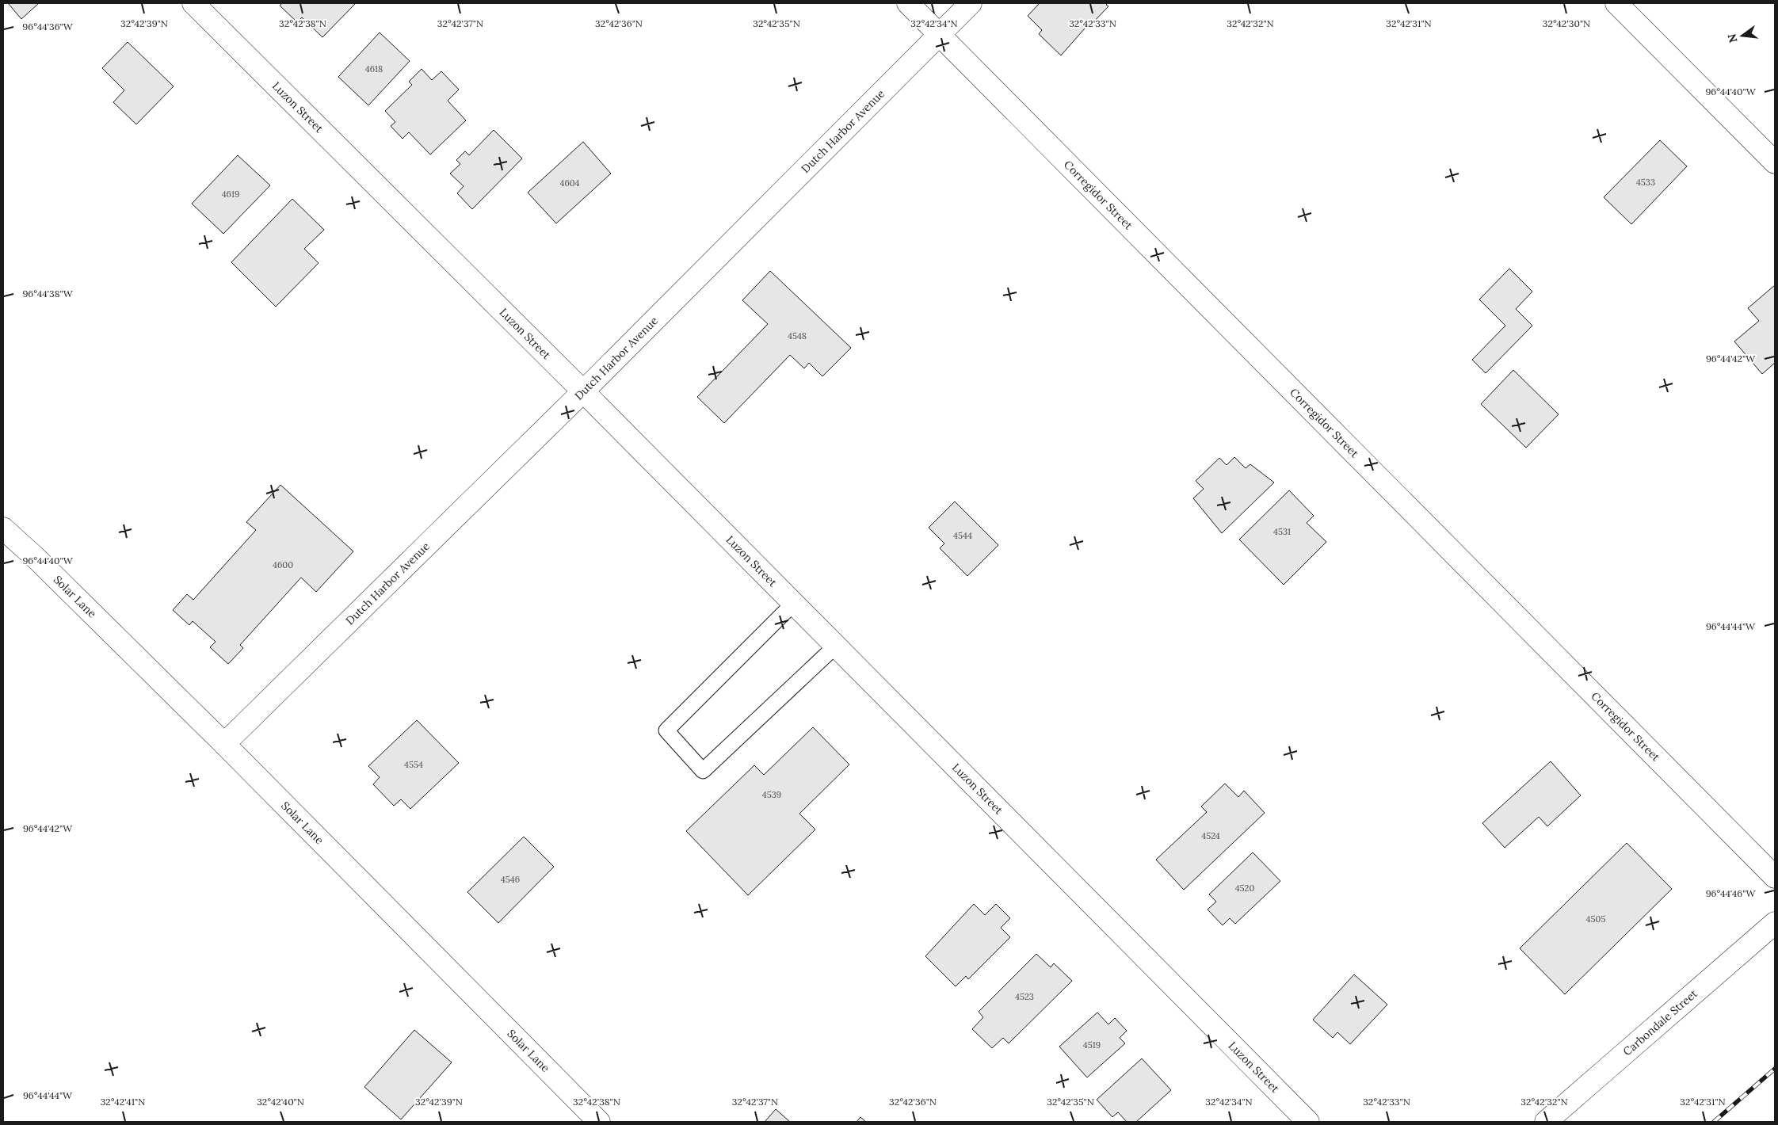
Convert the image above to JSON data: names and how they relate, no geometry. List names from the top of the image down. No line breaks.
{"streets":{"street":["Luzon Street","Dutch Harbor Avenue","Corregidor Street","Solar Lane","Carbondale Street"]},"crossings":[["Luzon Street","Dutch Harbor Avenue"],["Dutch Harbor Avenue","Corregidor Street"],["Dutch Harbor Avenue","Solar Lane"]],"house_numbers":["4618","4533","4604","4619","4548","4531","4544","4600","4554","4539","4524","4546","4520","4505","4523","4519"],"north":"left","coordinates":["32°42'39\"N","32°42'38\"N","32°42'37\"N","32°42'36\"N","32°42'35\"N","32°42'34\"N","32°42'33\"N","32°42'32\"N","32°42'31\"N","32°42'30\"N","96°44'36\"W","96°44'40\"W","96°44'38\"W","96°44'42\"W","96°44'44\"W","96°44'46\"W","32°42'41\"N","32°42'40\"N"]}
